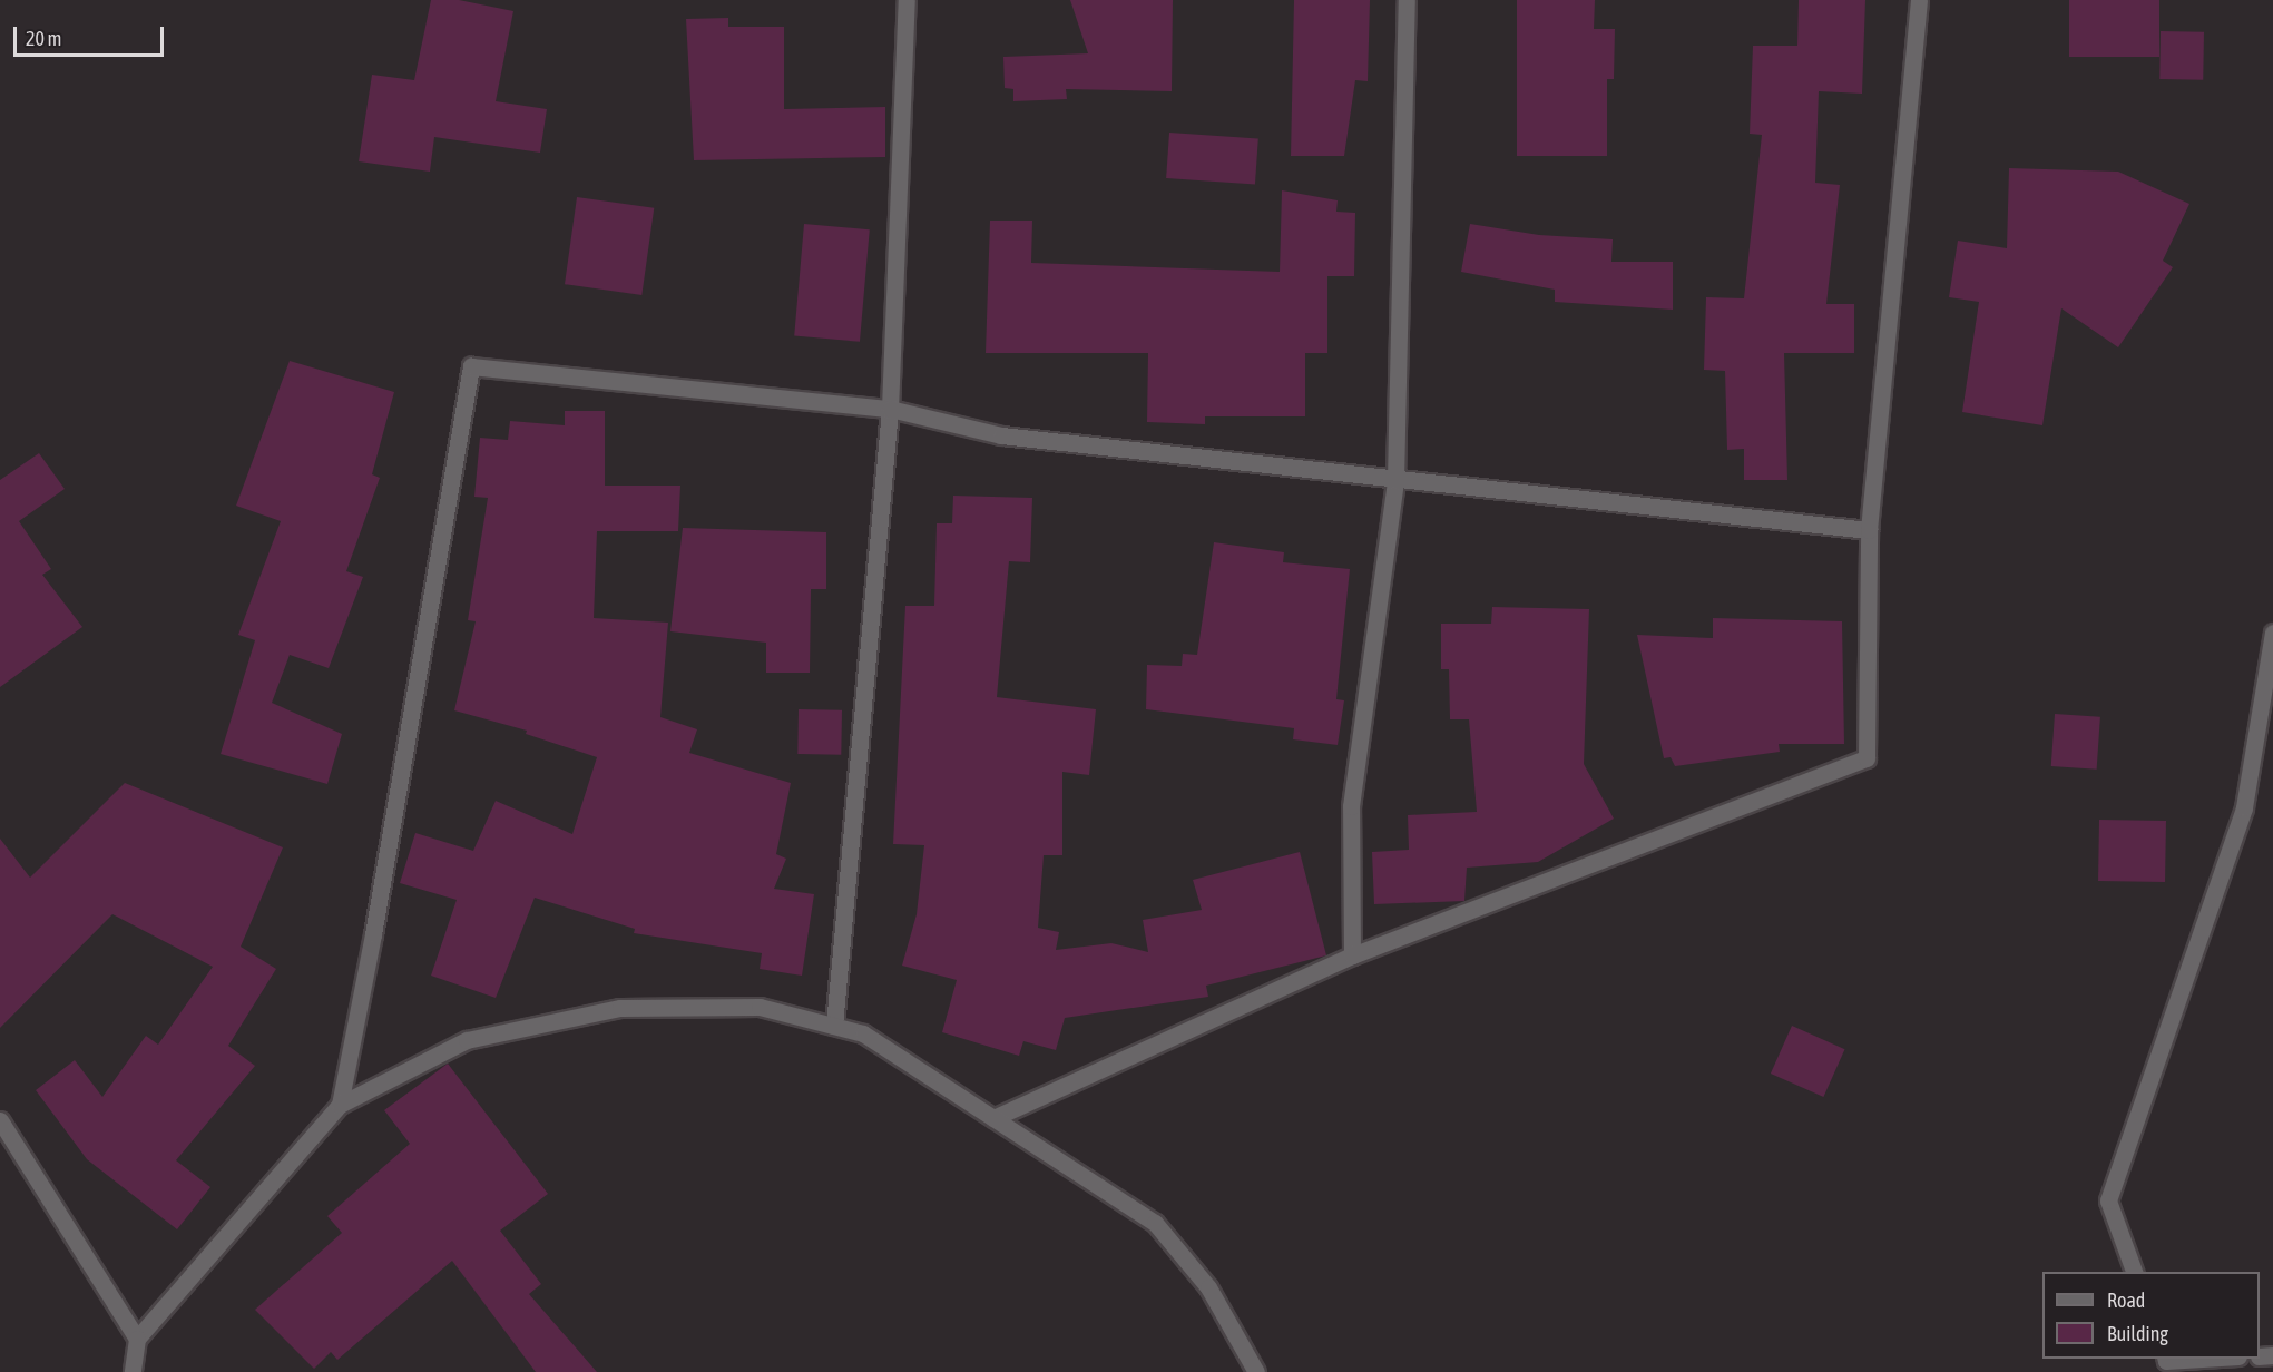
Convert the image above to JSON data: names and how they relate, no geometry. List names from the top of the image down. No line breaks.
{"legend":["Road","Building"],"scale_bar":"20 m"}
